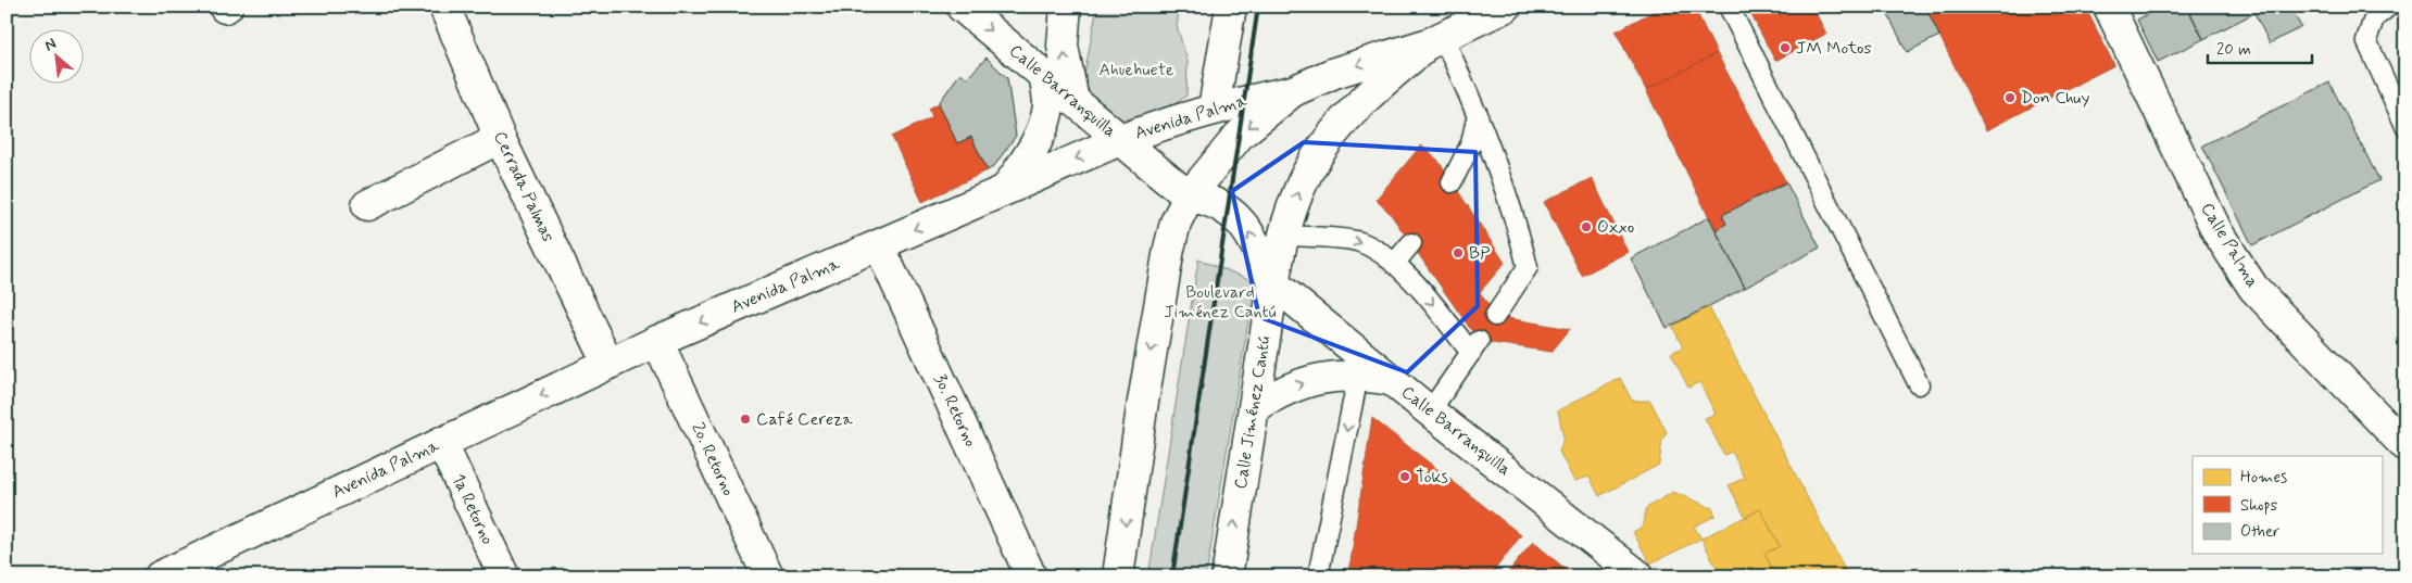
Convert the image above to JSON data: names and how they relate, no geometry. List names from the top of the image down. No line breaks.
{"streets":{"main road":["Calle Barranquilla","Avenida Palma","Cerrada Palmas","Calle Palma","3o. Retorno","Calle Jiménez Cantú","2o. Retorno","1a Retorno"]},"crossings":[["Calle Barranquilla","Avenida Palma"],["Calle Barranquilla","Calle Jiménez Cantú"],["Avenida Palma","Cerrada Palmas"],["Avenida Palma","3o. Retorno"],["Avenida Palma","Calle Jiménez Cantú"],["Avenida Palma","2o. Retorno"],["Avenida Palma","1a Retorno"]],"one_way":["Avenida Palma"],"parks":["Ahuehuete","Boulevard Jiménez Cantú"],"places":["JM Motos","Don Chuy","Oxxo","BP","Café Cereza","Toks"],"legend":["Homes","Shops","Other"],"scale_bar":"20 m","north":"top left"}
